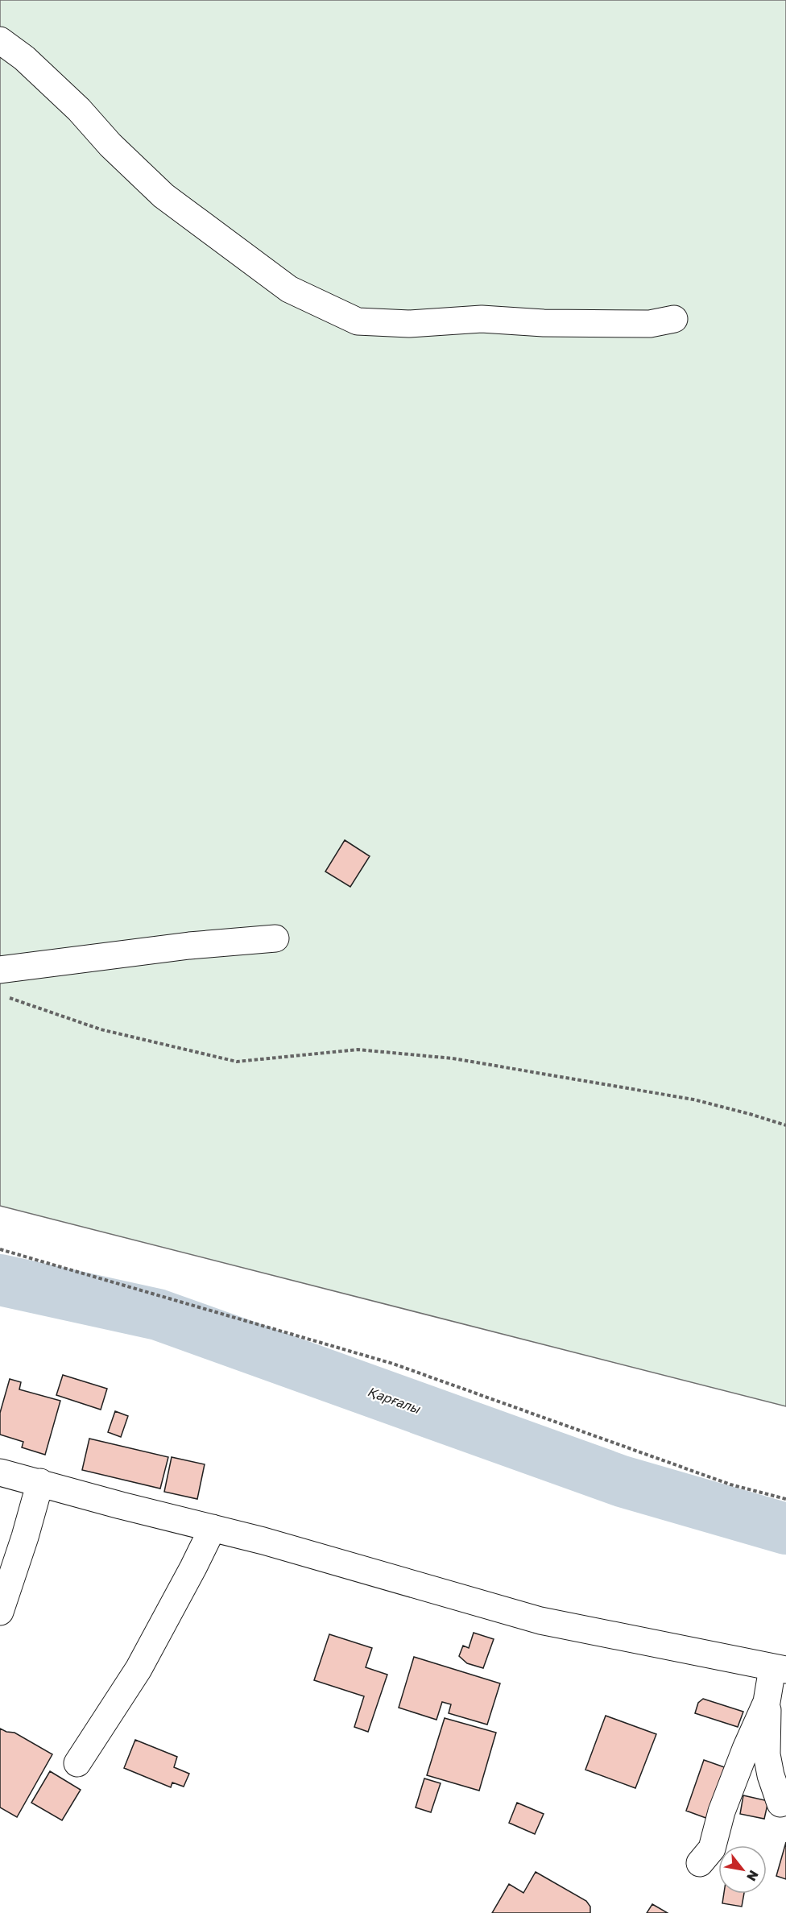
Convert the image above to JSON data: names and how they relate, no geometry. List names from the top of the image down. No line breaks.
{"water":["Қарғалы"],"north":"bottom right"}
